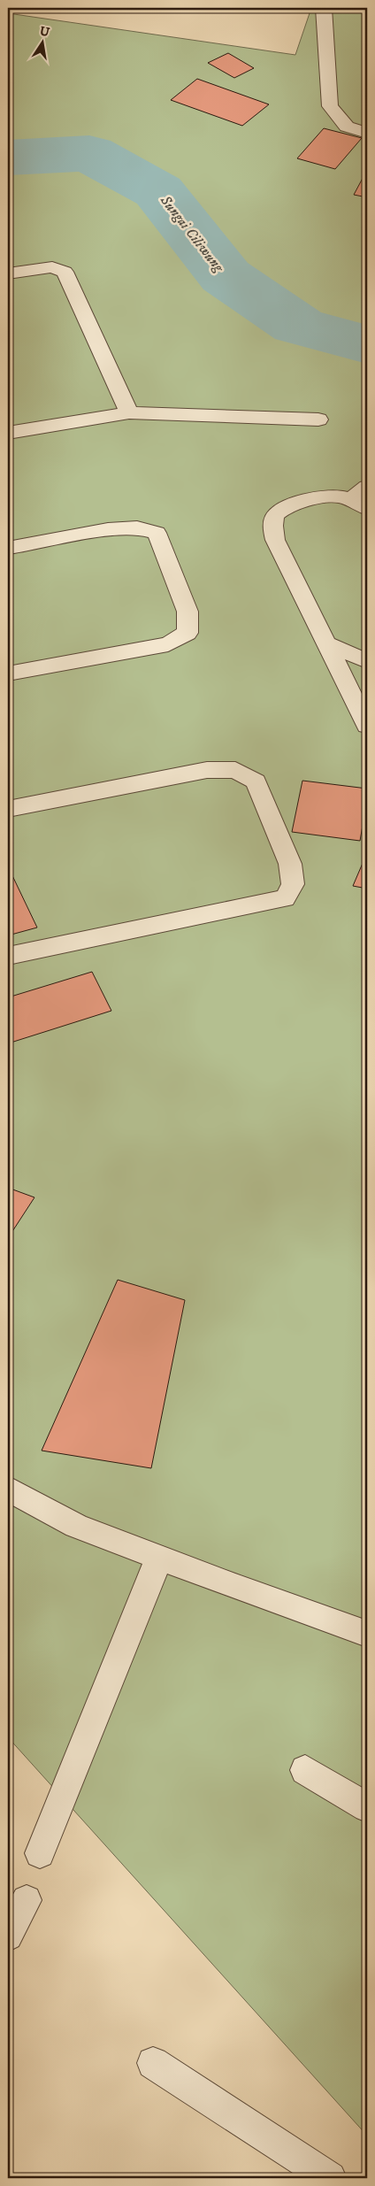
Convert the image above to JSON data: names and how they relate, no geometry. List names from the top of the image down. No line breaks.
{"water":["Sungai Ciliwung"],"north":"top"}
